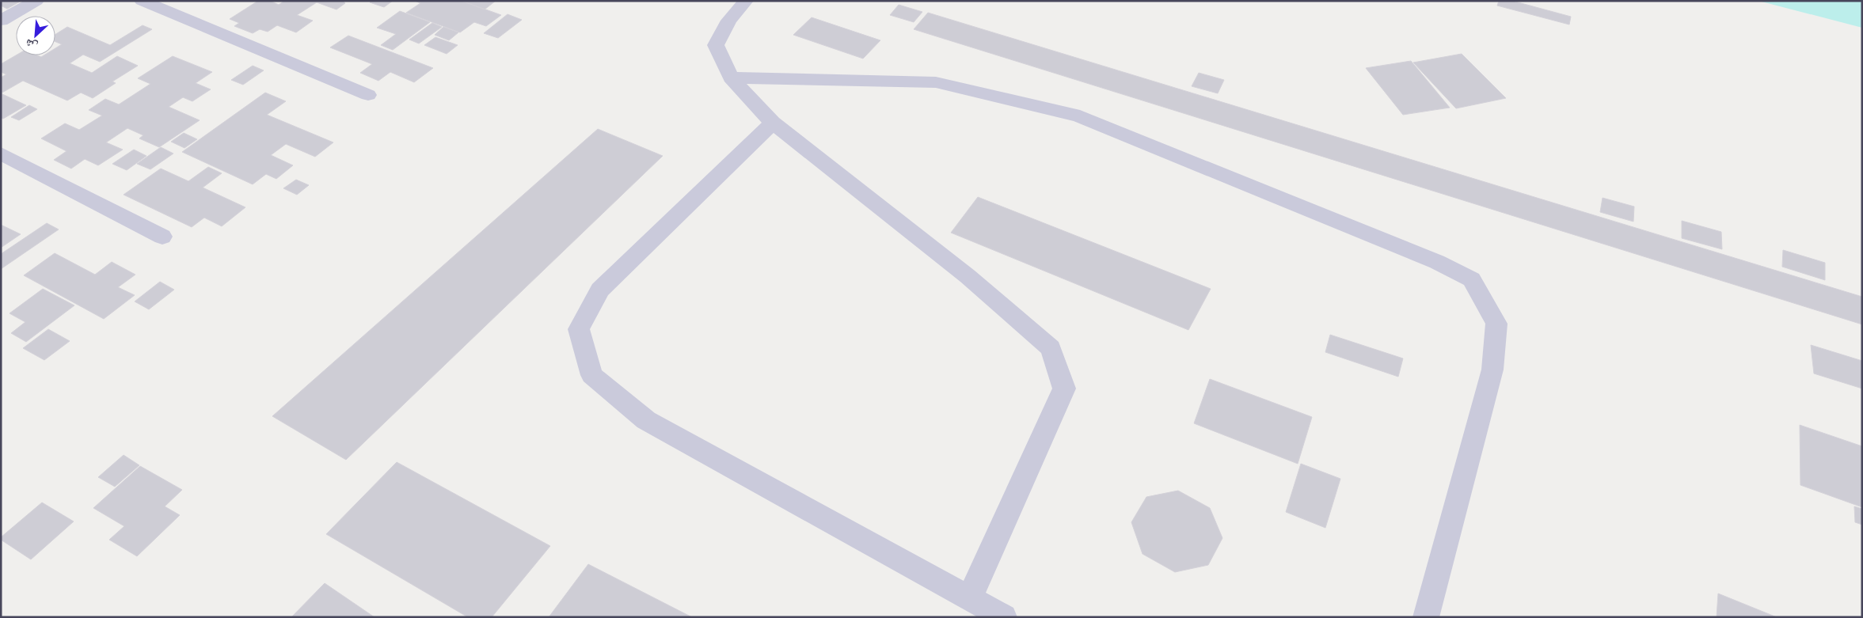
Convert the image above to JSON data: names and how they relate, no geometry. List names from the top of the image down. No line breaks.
{"north":"bottom left"}
